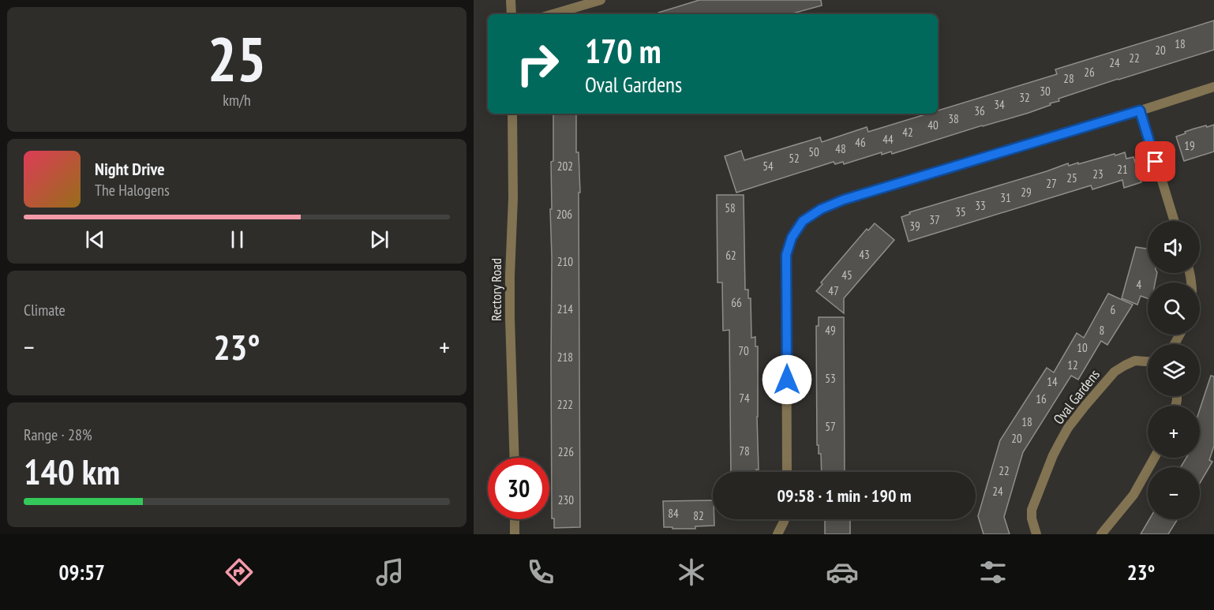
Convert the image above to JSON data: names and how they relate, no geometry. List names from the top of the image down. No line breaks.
{"streets":{"street":["Rectory Road","Oval Gardens"]},"house_numbers":["18","20","22","24","26","28","30","32","34","36","38","40","42","44","46","19","48","50","52","202","54","21","23","25","27","29","31","33","58","35","206","37","39","43","62","210","45","4","47","66","214","6","49","8","10","70","218","12","53","14","74","16","222","18","57","20","78","226","22","24","230","84","82"],"page":{"tile":[["25","km/h"],"Climate",["Range · 28%","140 km"]],"turn":["170 m","Oval Gardens"],"song":["Night Drive","The Halogens"],"map_buttons":["+","−"],"heat":["−","23°","+"],"limit":"30","trip":"09:58 · 1 min · 190 m","tabs":["09:57","23°"]}}
